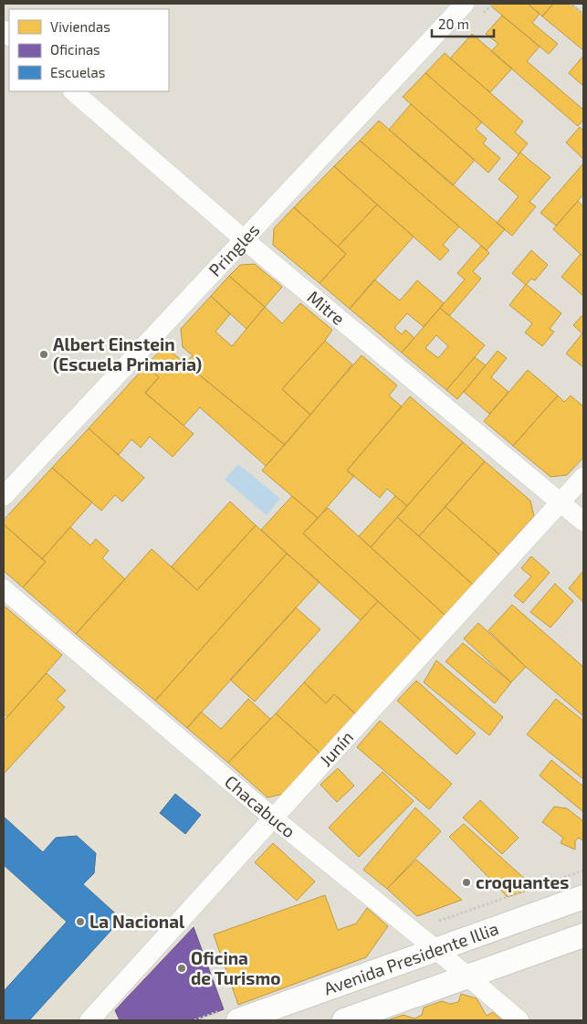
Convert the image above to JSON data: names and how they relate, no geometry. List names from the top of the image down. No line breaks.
{"streets":{"street":["Pringles","Mitre","Junín","Chacabuco","Avenida Presidente Illia"]},"crossings":[["Pringles","Mitre"],["Mitre","Junín"],["Junín","Chacabuco"],["Chacabuco","Avenida Presidente Illia"]],"places":["Albert Einstein (Escuela Primaria)","croquantes","La Nacional","Oficina de Turismo"],"legend":["Viviendas","Oficinas","Escuelas"],"scale_bar":"20 m"}
